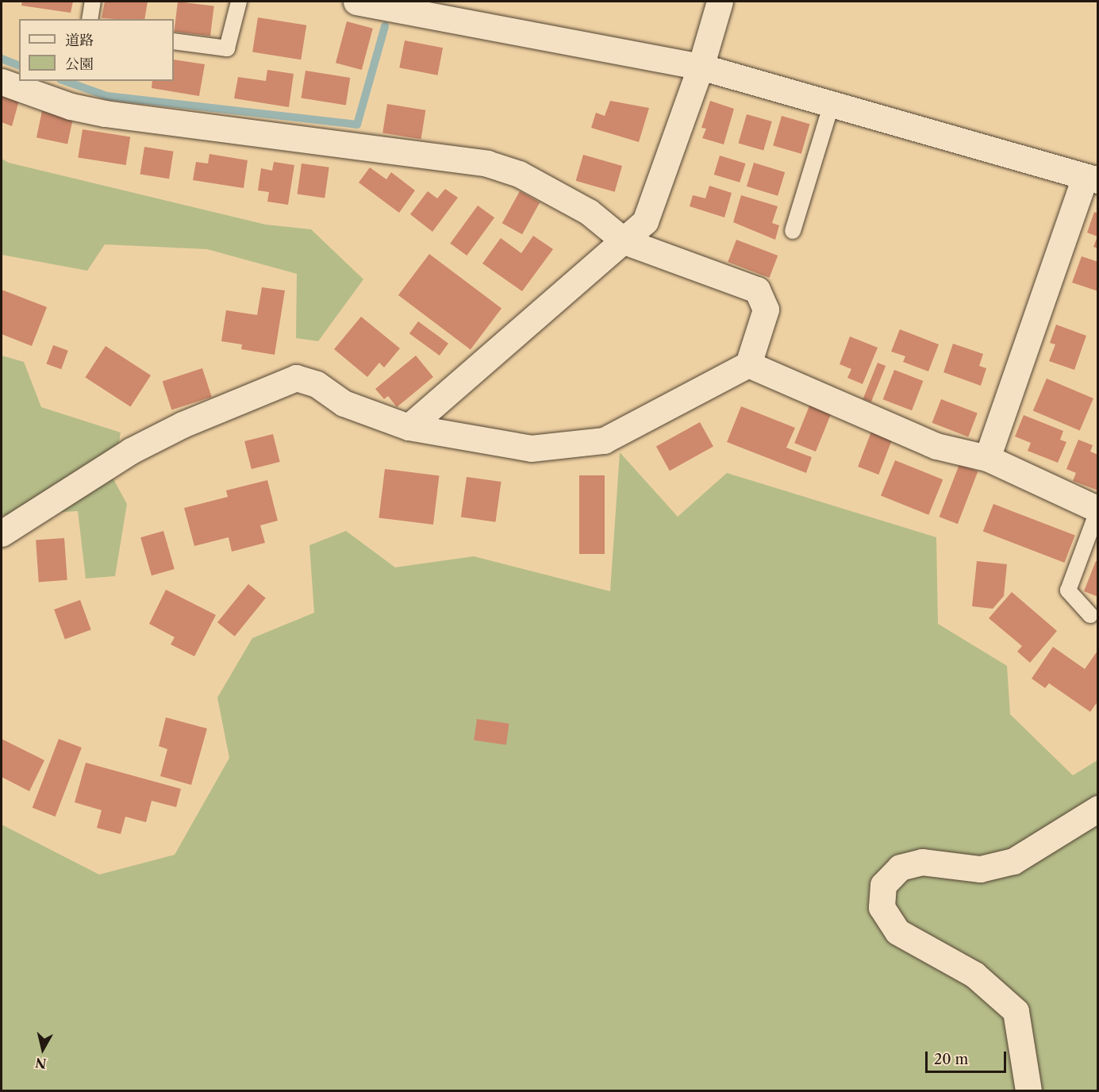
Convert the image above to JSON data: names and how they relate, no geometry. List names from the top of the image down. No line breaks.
{"legend":["道路","公園"],"scale_bar":"20 m","north":"bottom"}
